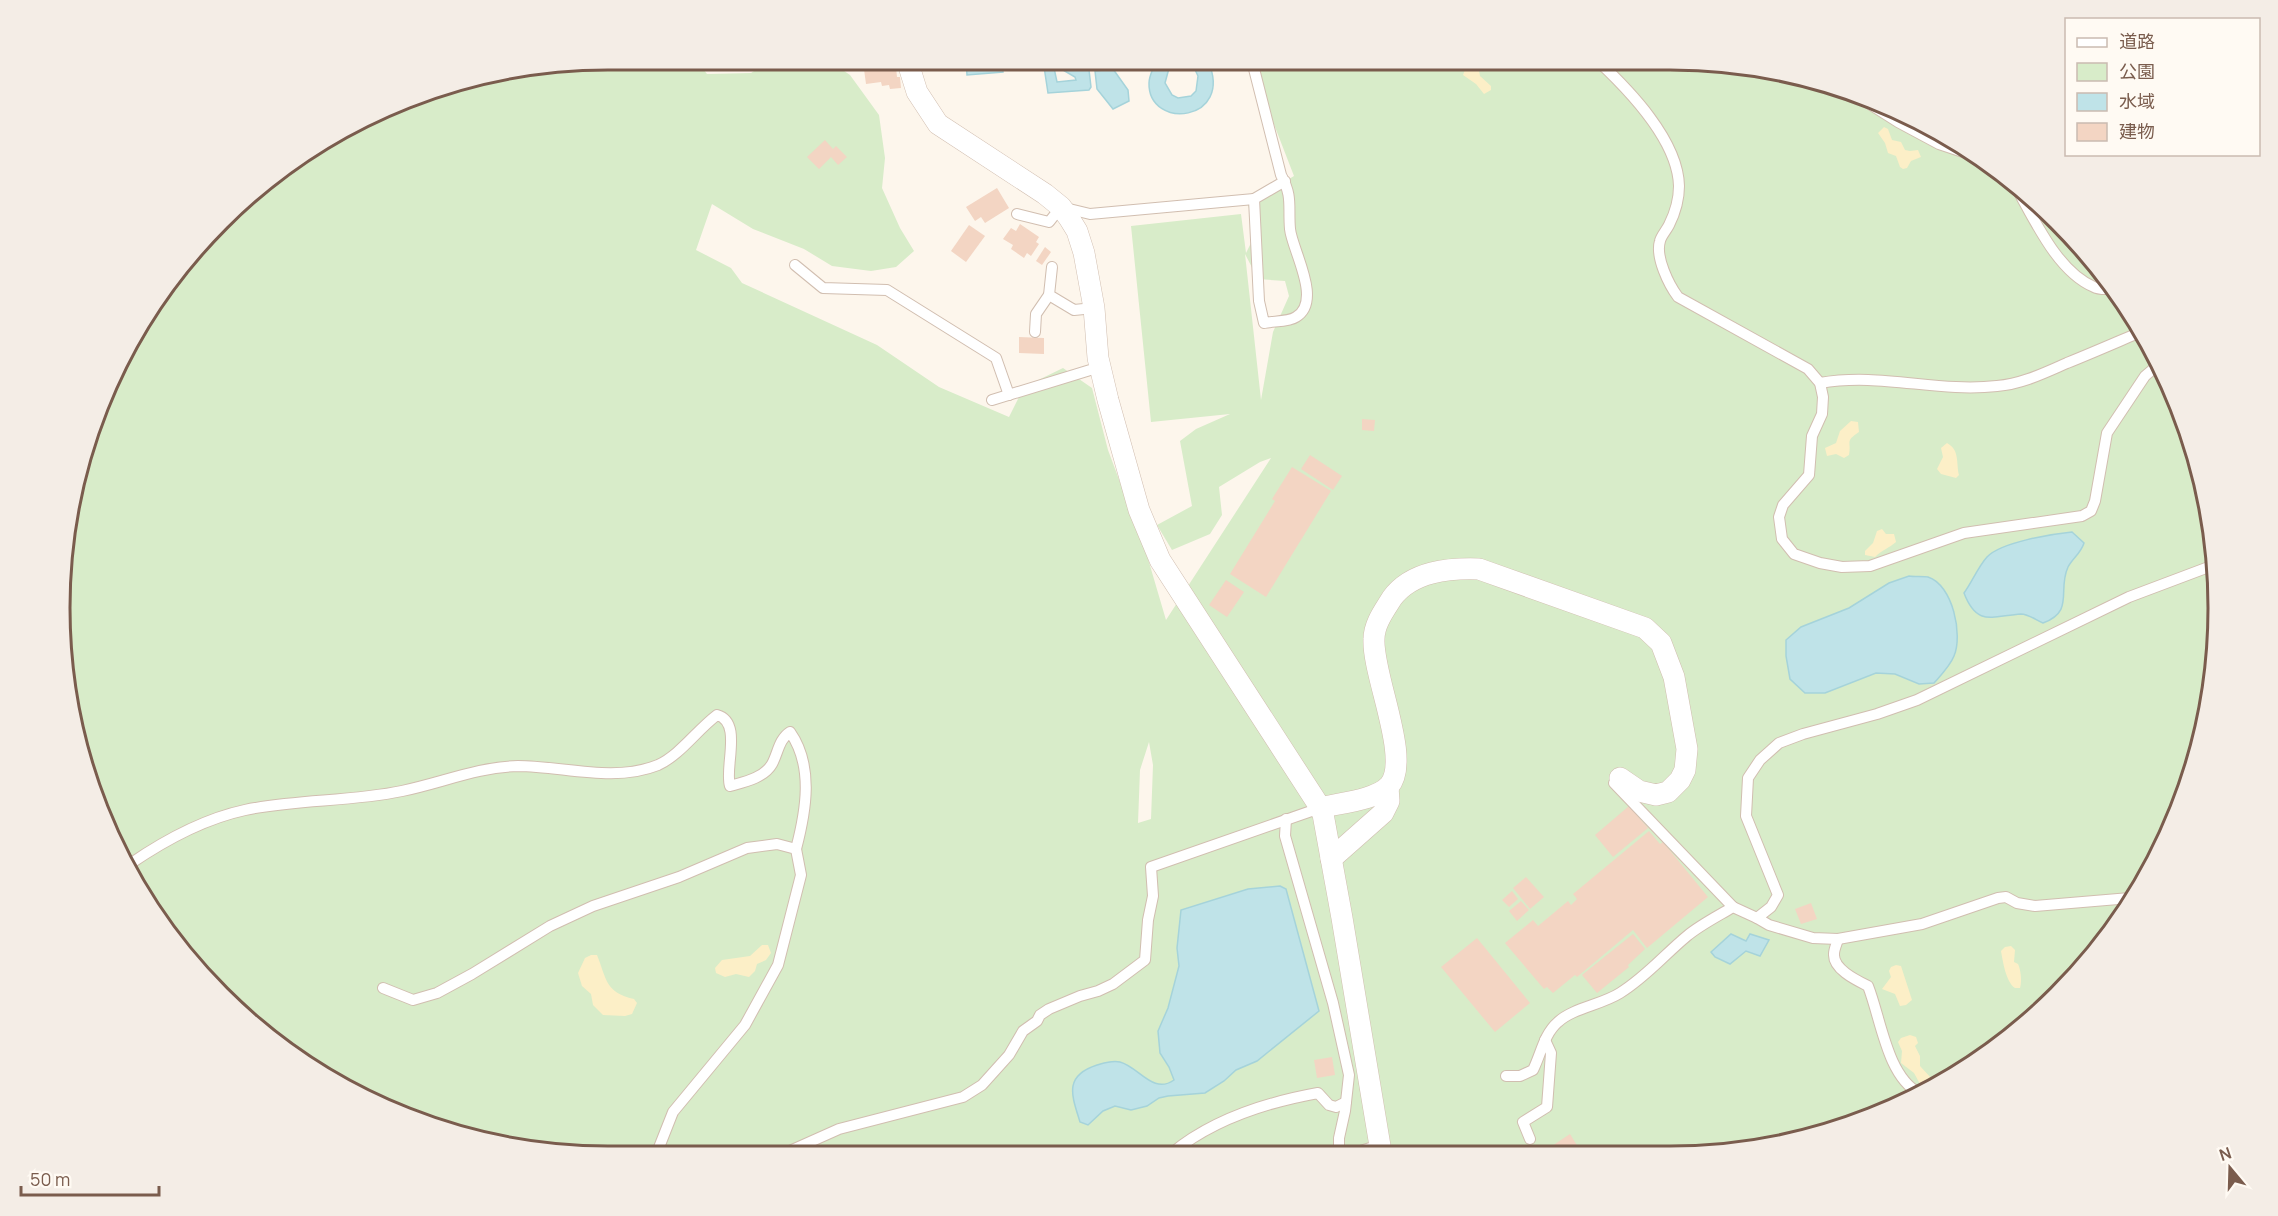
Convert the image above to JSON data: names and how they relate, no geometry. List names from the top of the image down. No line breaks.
{"legend":["道路","公園","水域","建物"],"scale_bar":"50 m","north":"top"}
